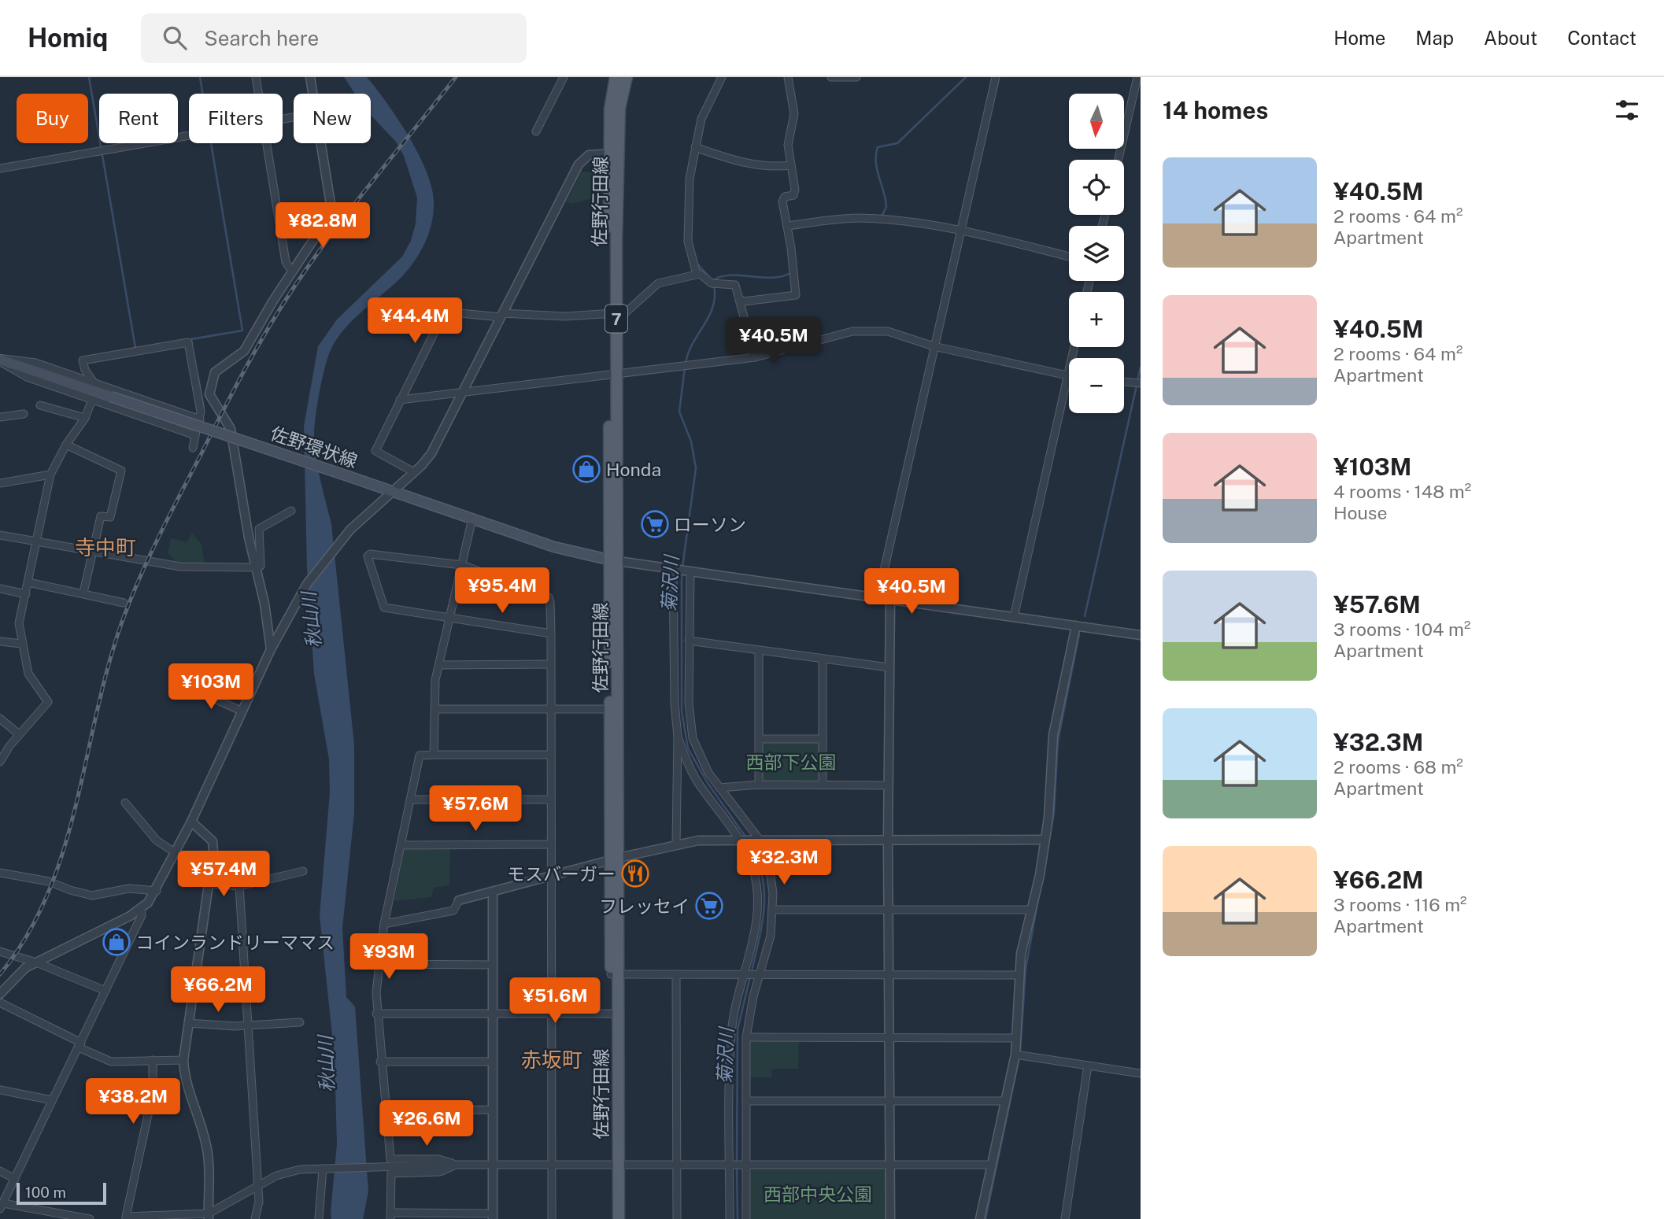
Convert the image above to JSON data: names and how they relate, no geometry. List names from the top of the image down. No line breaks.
{"streets":{"main road":["佐野行田線","7","佐野環状線"]},"crossings":[["佐野行田線","佐野環状線"]],"districts":["寺中町","赤坂町"],"water":["菊沢川","秋山川"],"parks":["西部下公園","西部中央公園"],"places":{"shop":["Honda","コインランドリーママス"],"supermarket":["ローソン","フレッセイ"],"restaurant":["モスバーガー"]},"scale_bar":"100 m","north":"bottom","page":{"header":"Homiq","search":"Search here","nav":["Home","Map","About","Contact"],"heading":"14 homes","map_buttons":["+","−"],"chip":["Buy","Rent","Filters","New"],"list":[{"name":"¥40.5M","note":"2 rooms · 64 m² · Apartment"},{"name":"¥40.5M","note":"2 rooms · 64 m² · Apartment"},{"name":"¥103M","note":"4 rooms · 148 m² · House"},{"name":"¥57.6M","note":"3 rooms · 104 m² · Apartment"},{"name":"¥32.3M","note":"2 rooms · 68 m² · Apartment"},{"name":"¥66.2M","note":"3 rooms · 116 m² · Apartment"}],"price":["¥82.8M","¥44.4M","¥40.5M","¥95.4M","¥40.5M","¥103M","¥57.6M","¥32.3M","¥57.4M","¥93M","¥66.2M","¥51.6M","¥38.2M","¥26.6M"],"scale":"100 m"}}
